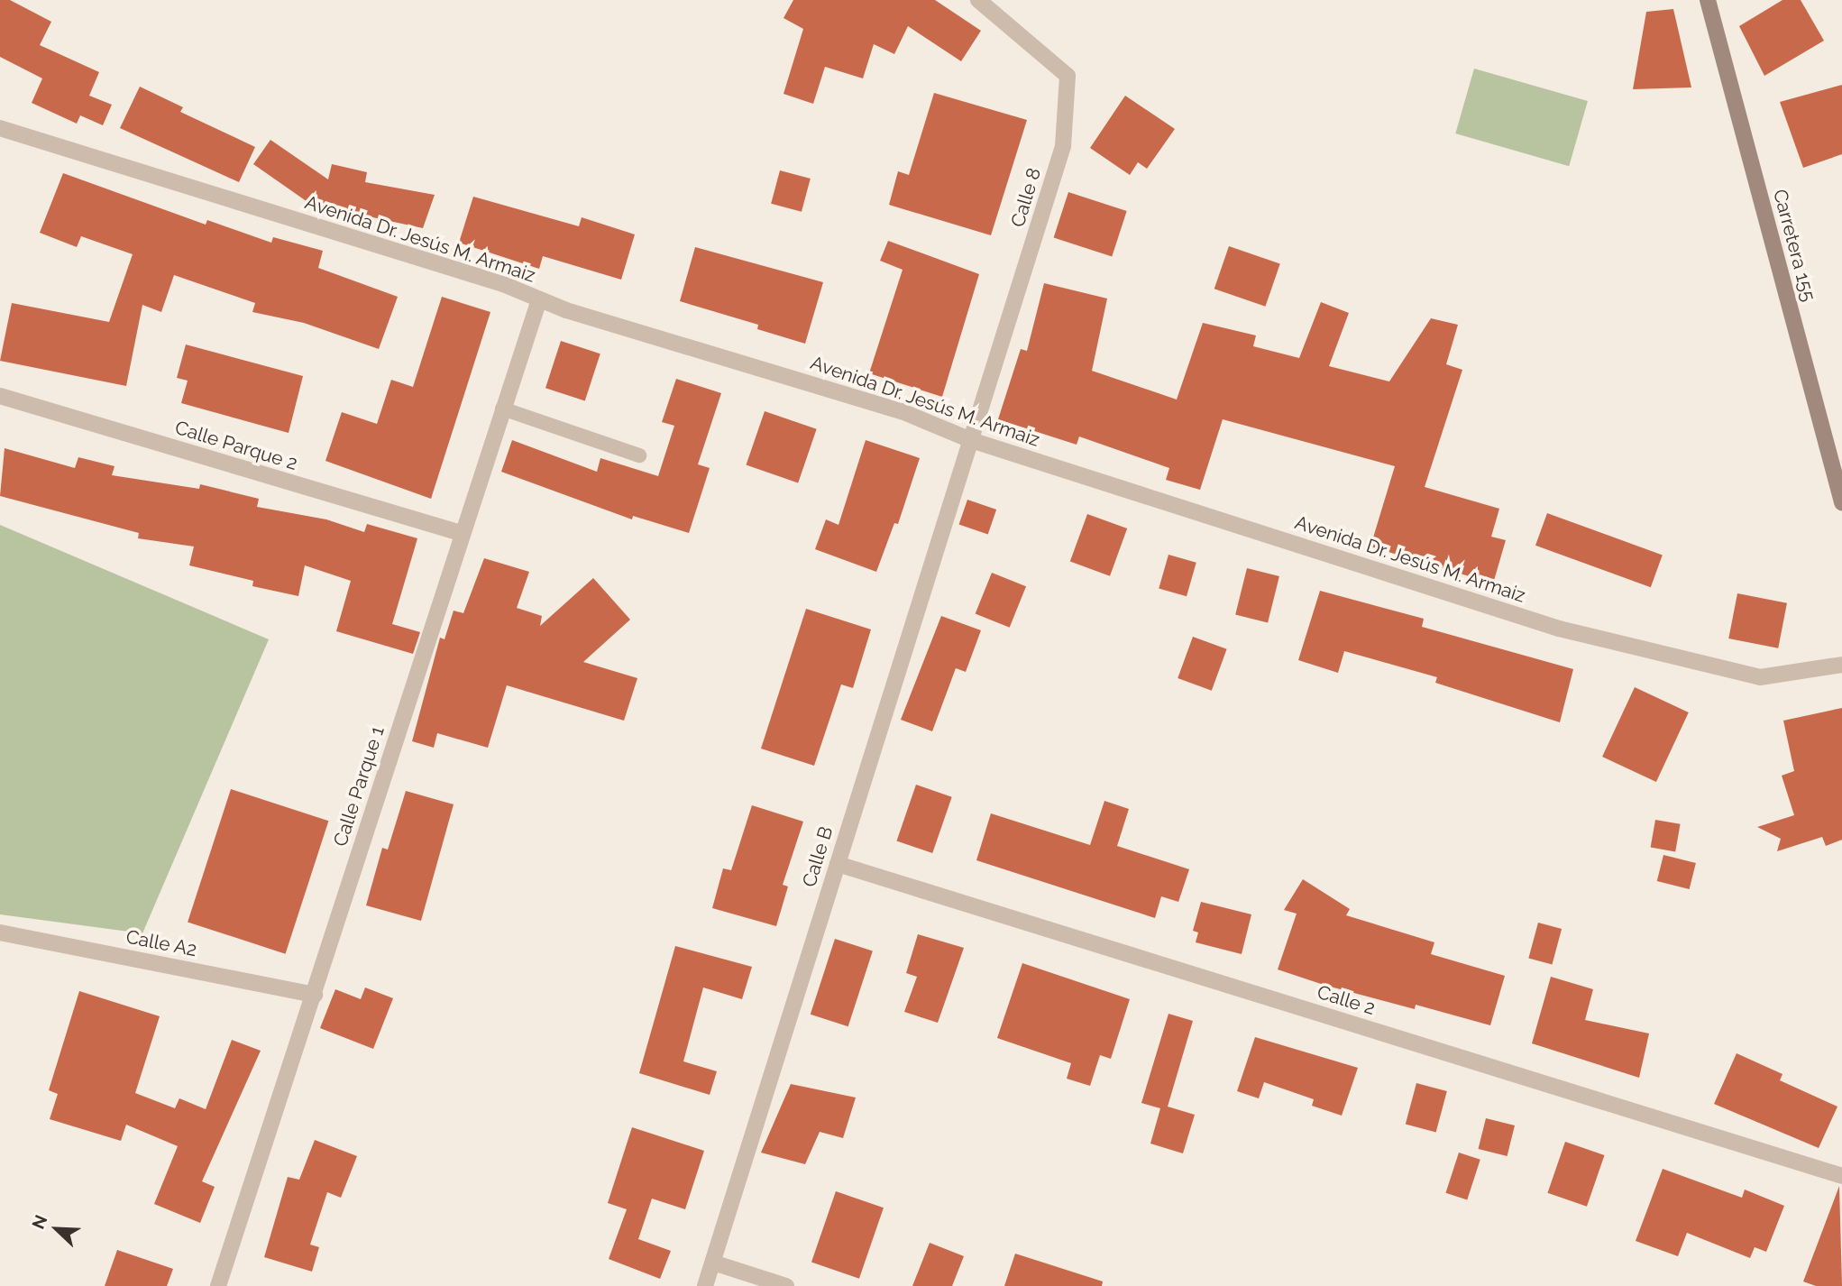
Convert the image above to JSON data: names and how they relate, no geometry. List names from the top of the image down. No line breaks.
{"streets":{"street":["Calle 8","Avenida Dr. Jesús M. Armaiz","Carretera 155","Calle Parque 2","Calle Parque 1","Calle B","Calle A2","Calle 2"]},"crossings":[["Calle 8","Avenida Dr. Jesús M. Armaiz"],["Calle 8","Calle B"],["Avenida Dr. Jesús M. Armaiz","Calle Parque 1"],["Avenida Dr. Jesús M. Armaiz","Calle B"],["Calle Parque 2","Calle Parque 1"],["Calle Parque 1","Calle A2"],["Calle B","Calle 2"]],"north":"top left"}
